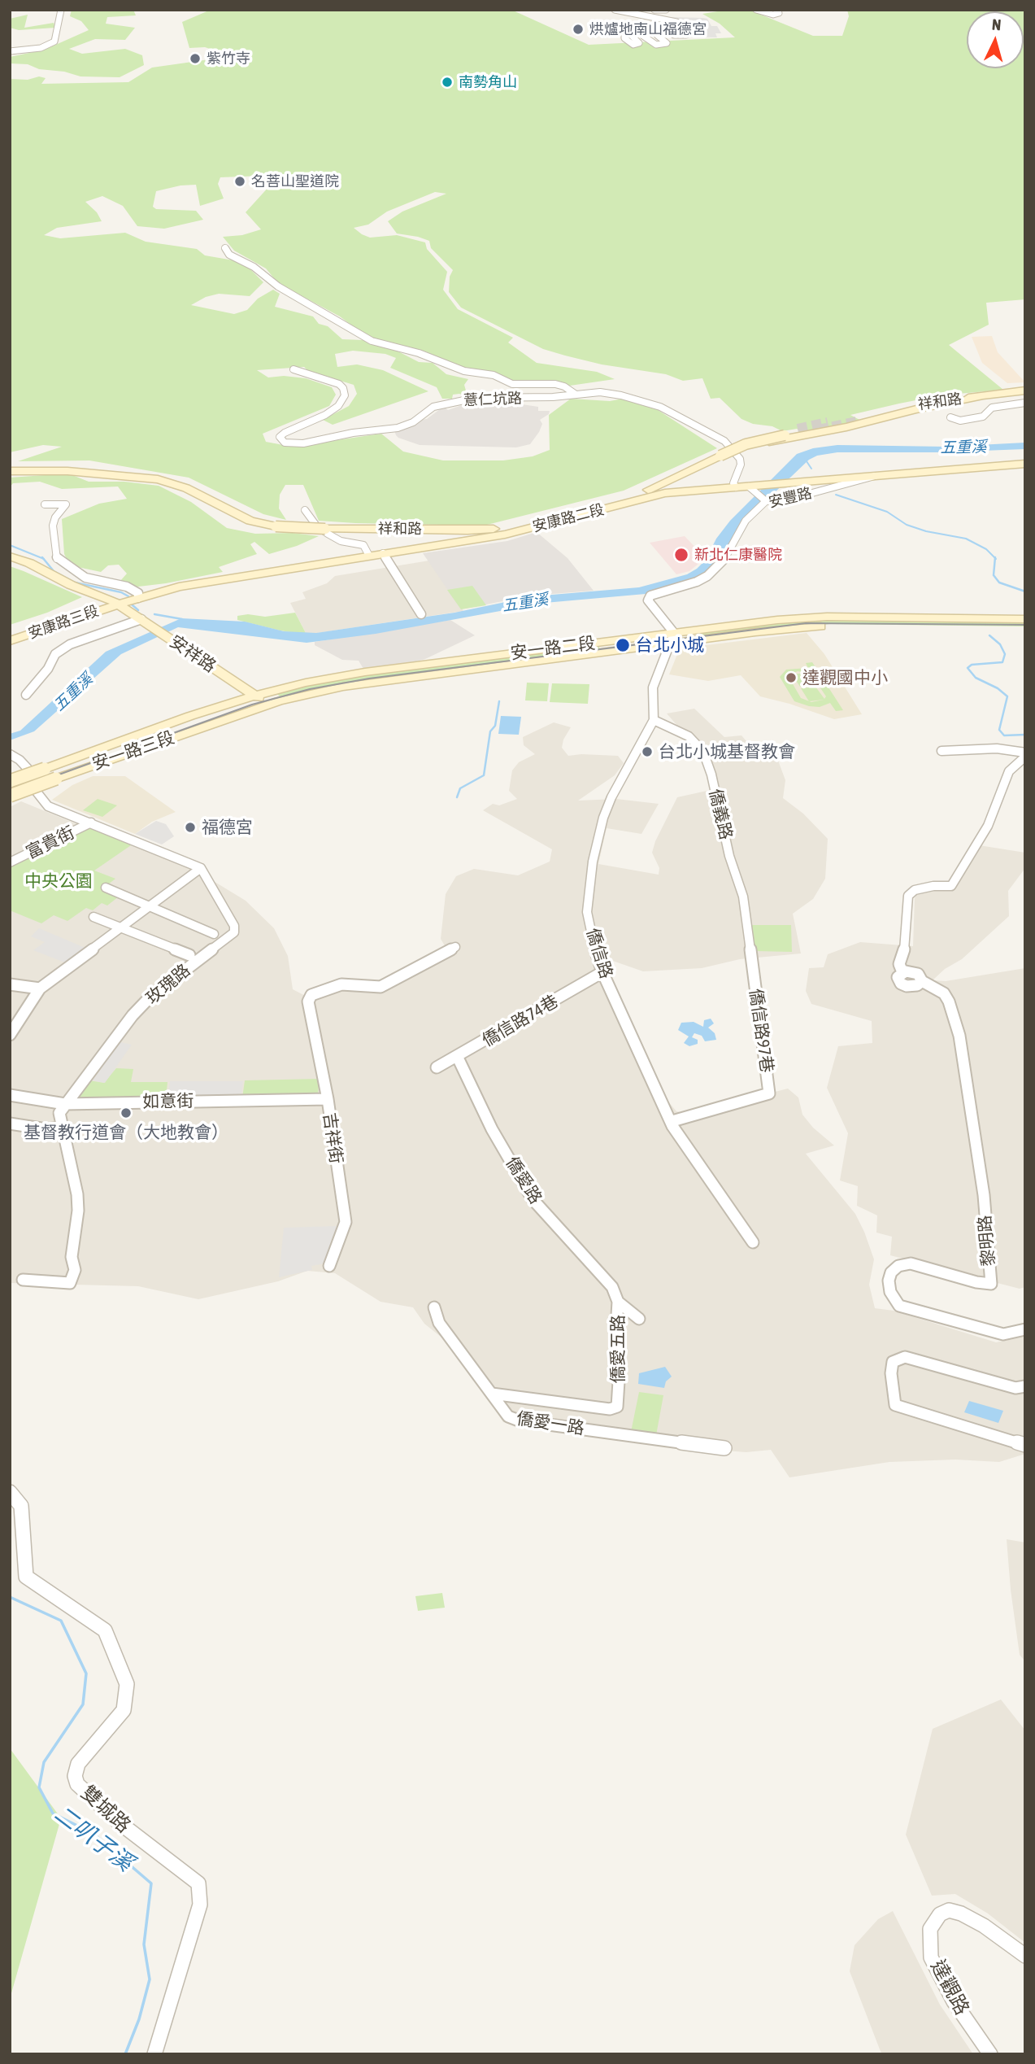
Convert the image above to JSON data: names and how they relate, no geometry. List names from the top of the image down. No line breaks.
{"streets":{"main road":["祥和路","安康路二段","安康路三段","安一路二段","安祥路","安一路三段"],"street":["薏仁坑路","安豐路","僑義路","富貴街","僑信路","玫瑰路","僑信路74巷","僑信路97巷","如意街","吉祥街","僑愛路","黎明路","僑愛五路","僑愛一路","雙城路","達觀路"]},"crossings":[["薏仁坑路","祥和路"],["安豐路","安康路二段"],["安豐路","安一路二段"],["安豐路","僑信路"],["安康路二段","安康路三段"],["安康路二段","安祥路"],["安康路三段","安祥路"],["安一路二段","安祥路"],["安一路二段","安一路三段"],["安一路二段","僑信路"],["安祥路","安一路三段"],["僑義路","僑信路"],["僑義路","僑信路97巷"],["僑信路","僑信路74巷"],["僑信路","僑信路97巷"],["玫瑰路","如意街"],["僑信路74巷","僑愛路"],["如意街","吉祥街"],["僑愛路","僑愛五路"],["僑愛五路","僑愛一路"]],"water":["五重溪","二叭子溪"],"parks":["中央公園"],"places":["烘爐地南山福德宮","紫竹寺","南勢角山","名菩山聖道院","新北仁康醫院","台北小城","達觀國中小","台北小城基督教會","福德宮","基督教行道會（大地教會）"],"north":"top"}
